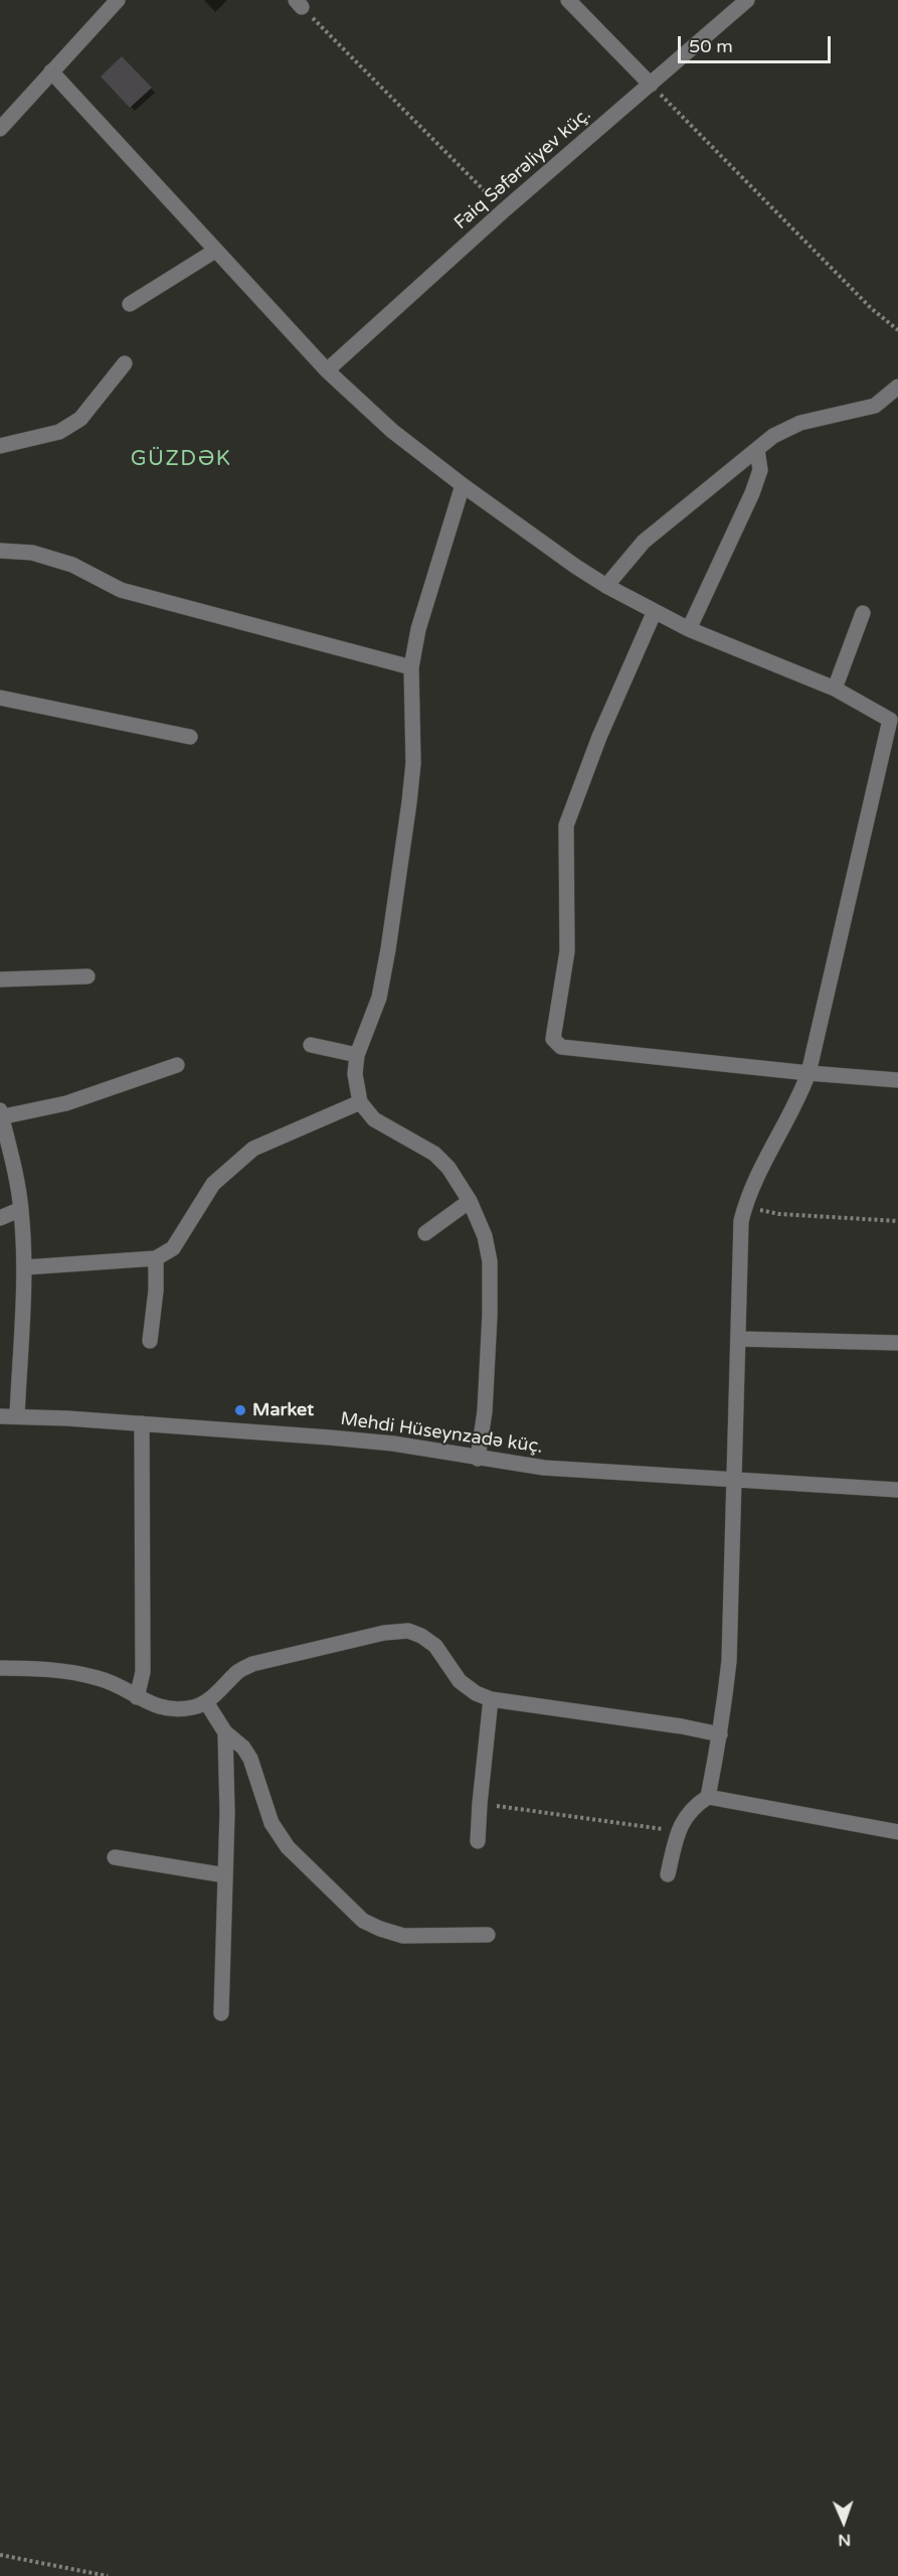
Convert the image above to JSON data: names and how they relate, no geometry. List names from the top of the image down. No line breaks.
{"streets":{"street":["Faiq Səfərəliyev küç.","Mehdi Hüseynzadə küç."]},"districts":["GÜZDƏK"],"places":["Market"],"scale_bar":"50 m","north":"bottom"}
